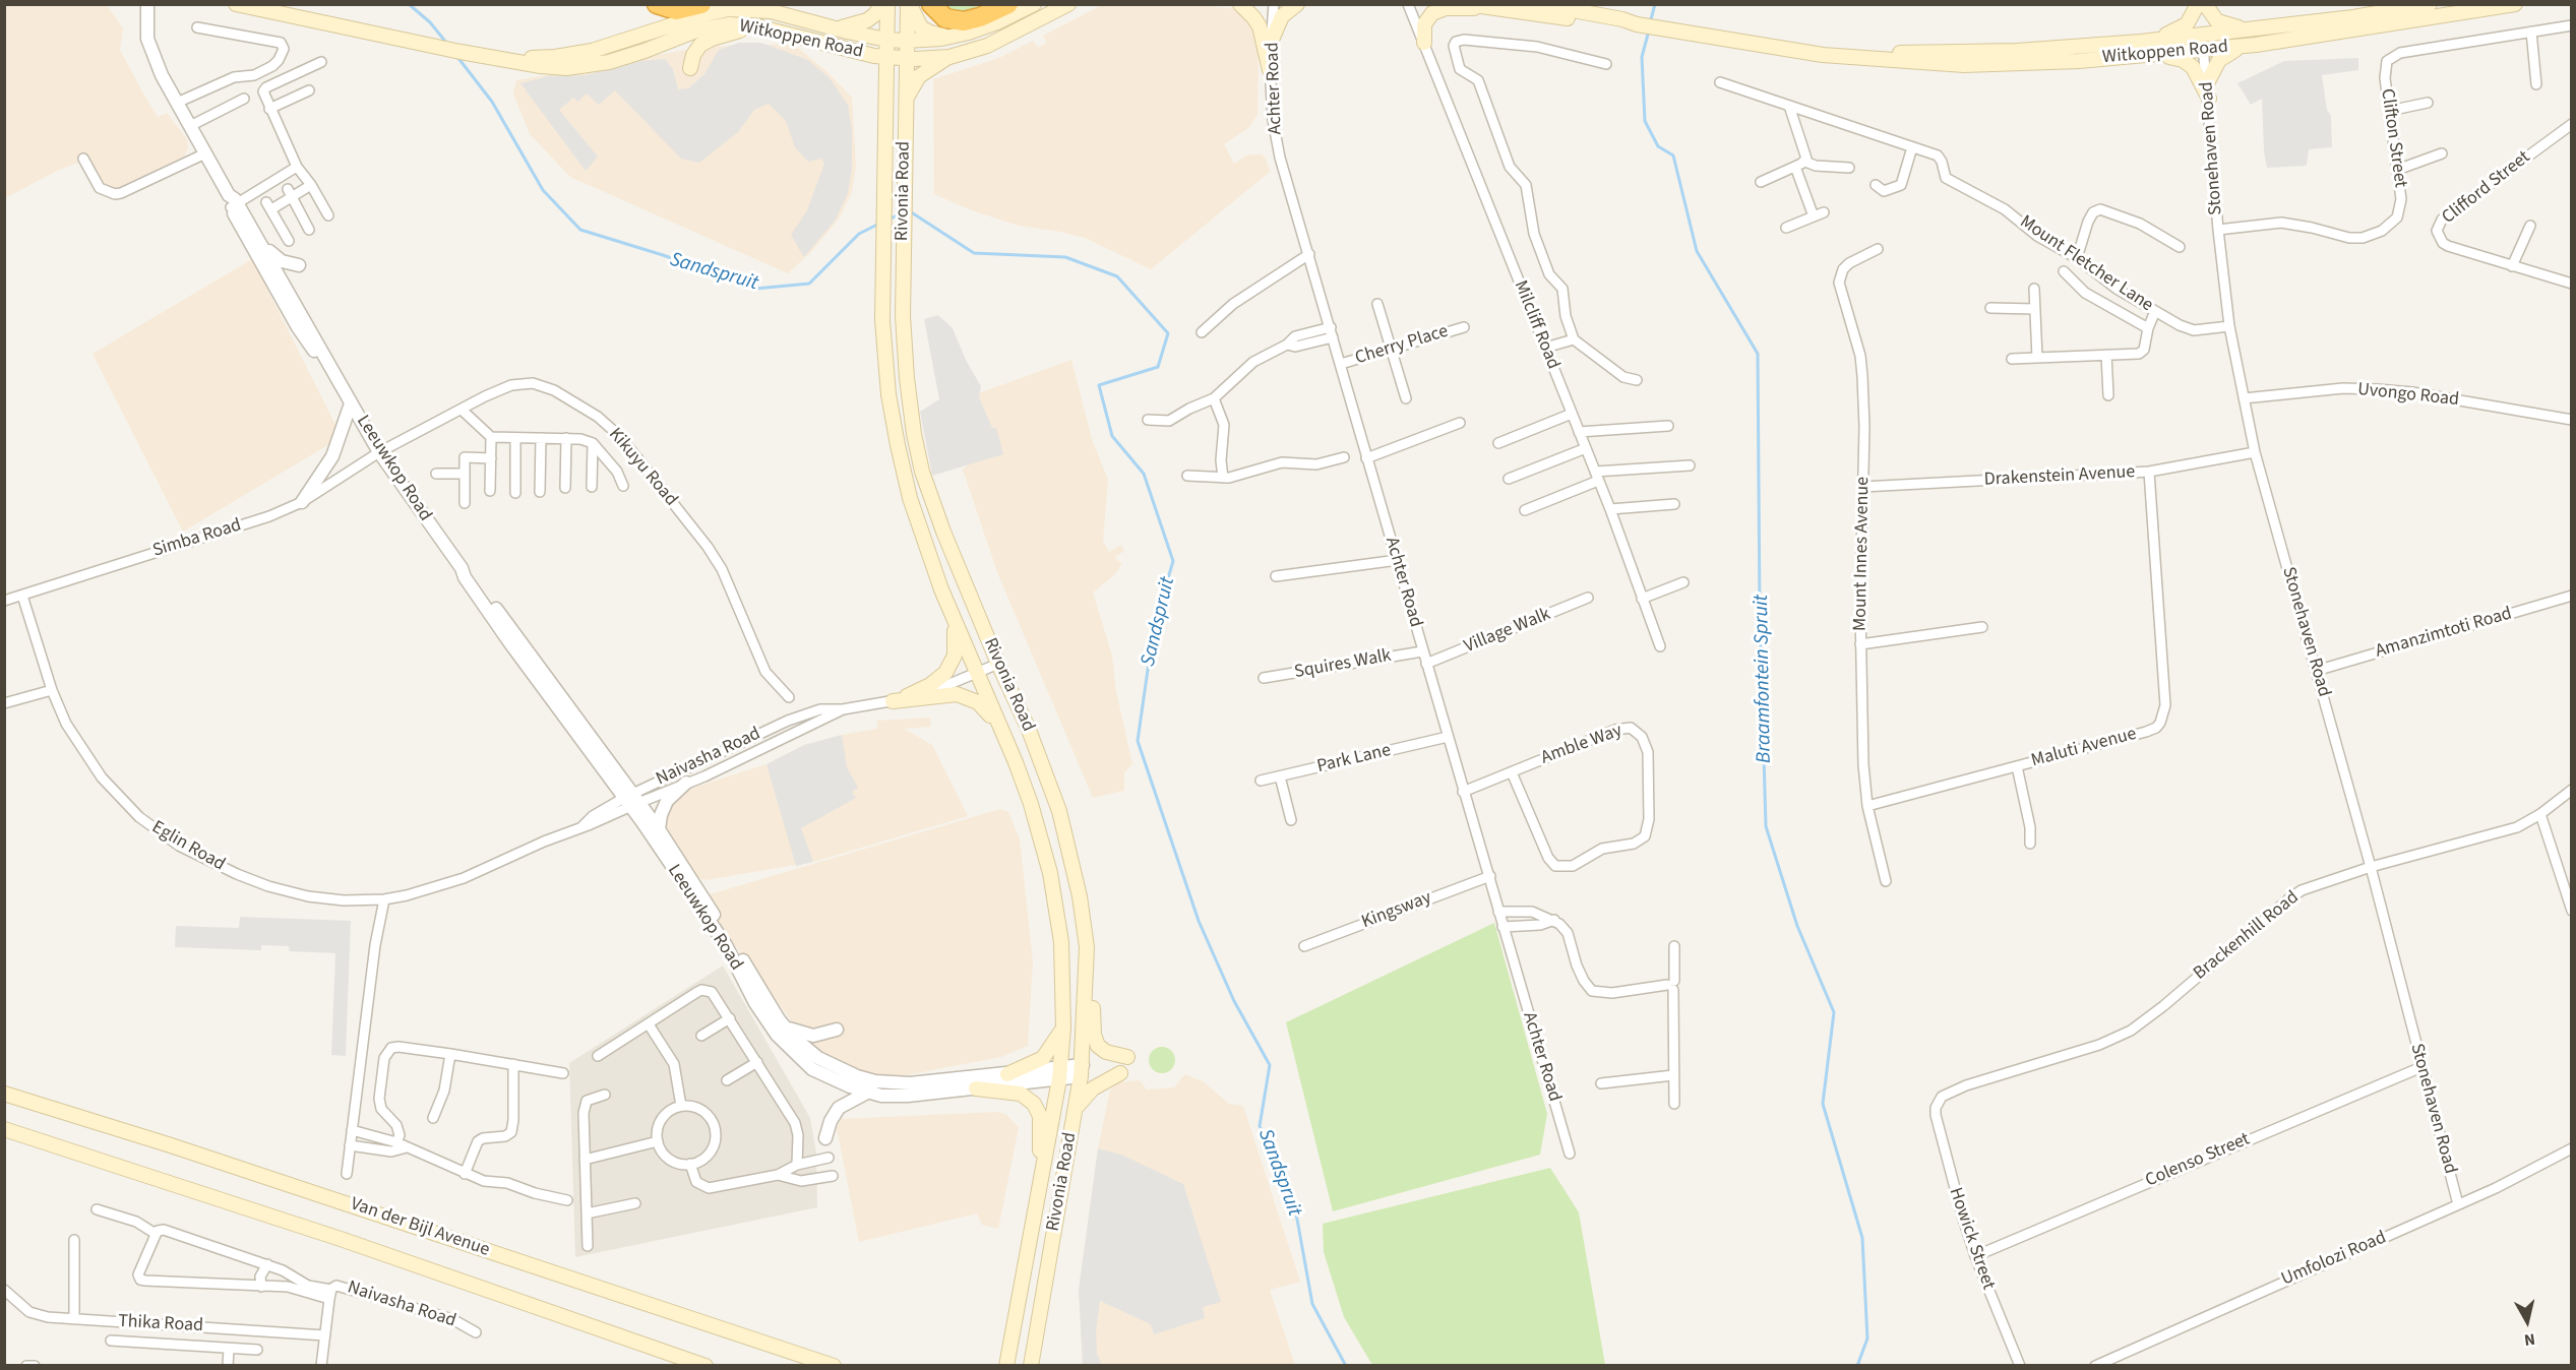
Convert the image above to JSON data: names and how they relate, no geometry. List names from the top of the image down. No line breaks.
{"streets":{"main road":["Witkoppen Road","Rivonia Road","Van der Bijl Avenue"],"street":["Achter Road","Clifton Street","Stonehaven Road","Clifford Street","Mount Fletcher Lane","Milcliff Road","Cherry Place","Uvongo Road","Kikuyu Road","Leeuwkop Road","Drakenstein Avenue","Simba Road","Mount Innes Avenue","Village Walk","Amanzimtoti Road","Squires Walk","Amble Way","Maluti Avenue","Naivasha Road","Park Lane","Eglin Road","Kingsway","Brackenhill Road","Colenso Street","Howick Street","Umfolozi Road","Thika Road"]},"crossings":[["Witkoppen Road","Stonehaven Road"],["Witkoppen Road","Rivonia Road"],["Achter Road","Cherry Place"],["Achter Road","Village Walk"],["Achter Road","Squires Walk"],["Achter Road","Amble Way"],["Achter Road","Park Lane"],["Achter Road","Kingsway"],["Clifton Street","Stonehaven Road"],["Stonehaven Road","Mount Fletcher Lane"],["Stonehaven Road","Uvongo Road"],["Stonehaven Road","Drakenstein Avenue"],["Stonehaven Road","Amanzimtoti Road"],["Stonehaven Road","Brackenhill Road"],["Stonehaven Road","Colenso Street"],["Stonehaven Road","Umfolozi Road"],["Rivonia Road","Leeuwkop Road"],["Rivonia Road","Naivasha Road"],["Kikuyu Road","Leeuwkop Road"],["Kikuyu Road","Simba Road"],["Leeuwkop Road","Simba Road"],["Leeuwkop Road","Naivasha Road"],["Drakenstein Avenue","Mount Innes Avenue"],["Drakenstein Avenue","Maluti Avenue"],["Simba Road","Eglin Road"],["Mount Innes Avenue","Maluti Avenue"],["Naivasha Road","Eglin Road"],["Naivasha Road","Thika Road"],["Brackenhill Road","Howick Street"],["Colenso Street","Howick Street"]],"water":["Sandspruit","Braamfontein Spruit"],"north":"bottom"}
